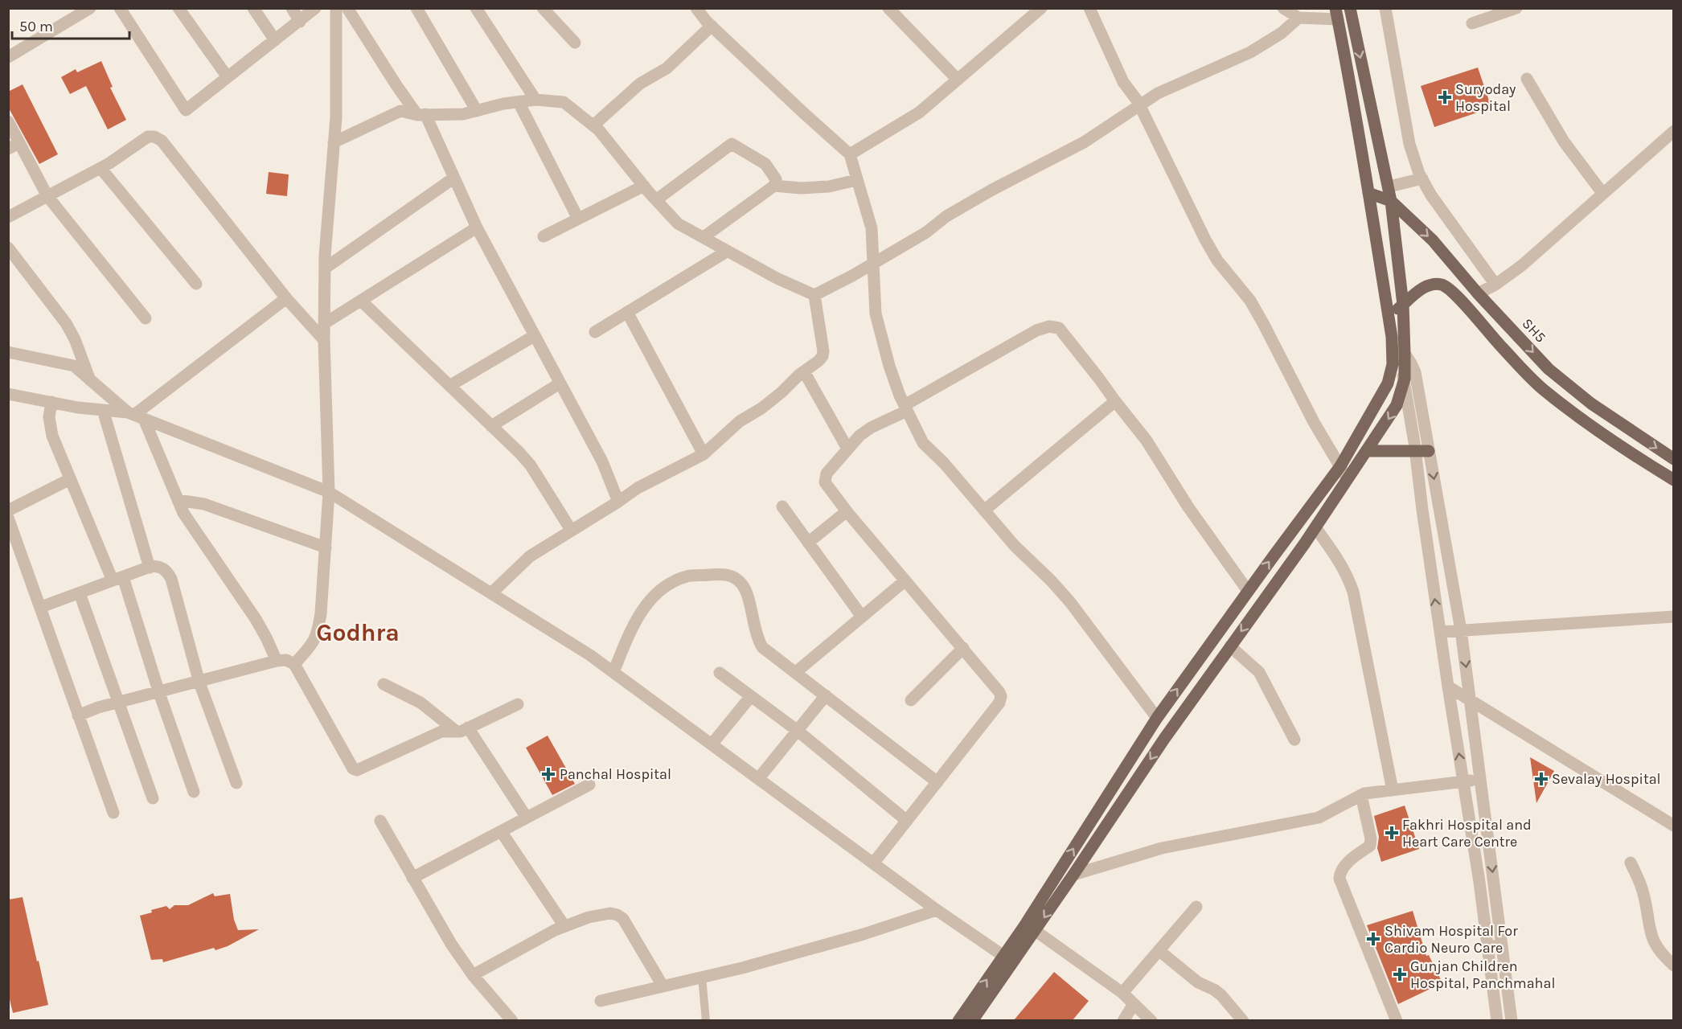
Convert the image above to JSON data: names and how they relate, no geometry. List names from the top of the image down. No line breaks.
{"streets":{"main road":["SH5"]},"districts":["Godhra"],"places":{"health":["Suryoday Hospital","Panchal Hospital","Sevalay Hospital","Fakhri Hospital and Heart Care Centre","Shivam Hospital For Cardio Neuro Care","Gunjan Children Hospital, Panchmahal"]},"scale_bar":"50 m"}
